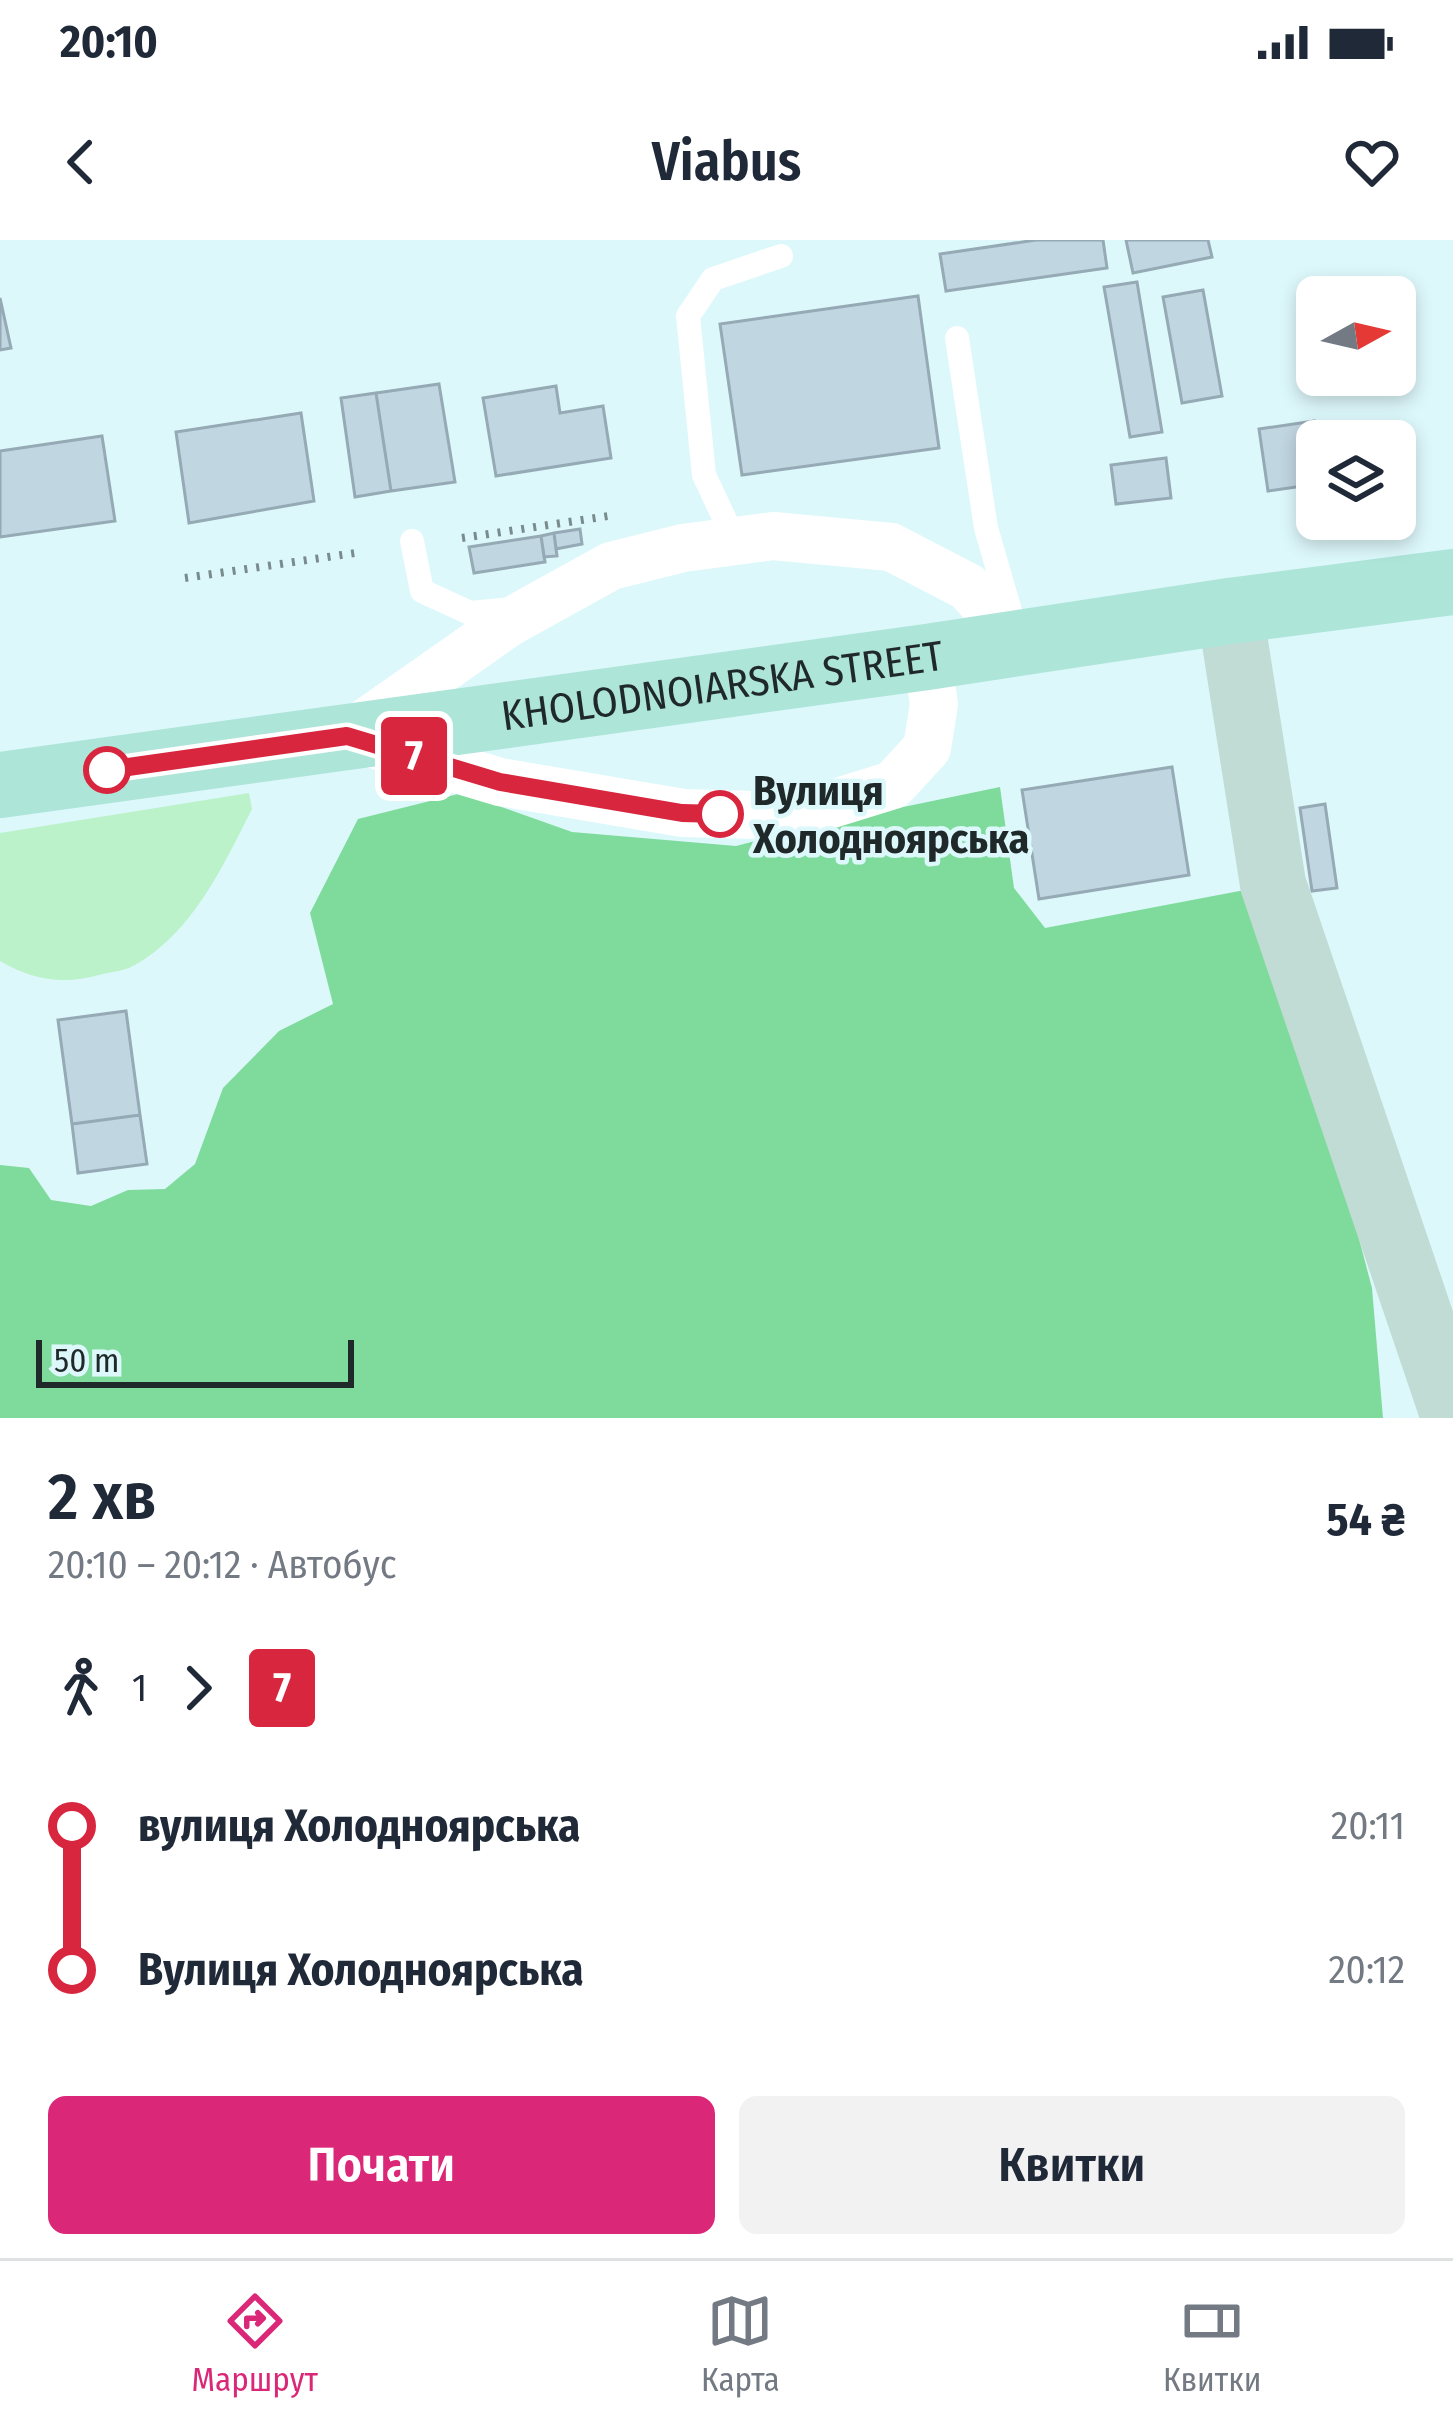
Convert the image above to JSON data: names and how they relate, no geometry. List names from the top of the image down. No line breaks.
{"streets":{"main road":["KHOLODNOIARSKA STREET"]},"places":["Вулиця Холодноярська"],"lines":["bus line 7"],"scale_bar":"50 m","north":"right","page":{"status":"20:10","header":"Viabus","on_map":"7","scale":"50 m","heading":["2 хв","20:10 – 20:12 · Автобус","54 ₴"],"legs":["1","7"],"list":[{"name":"вулиця Холодноярська","value":"20:11"},{"name":"Вулиця Холодноярська","value":"20:12"}],"buttons":["Почати","Квитки"],"tabs":["Маршрут","Карта","Квитки"]}}
